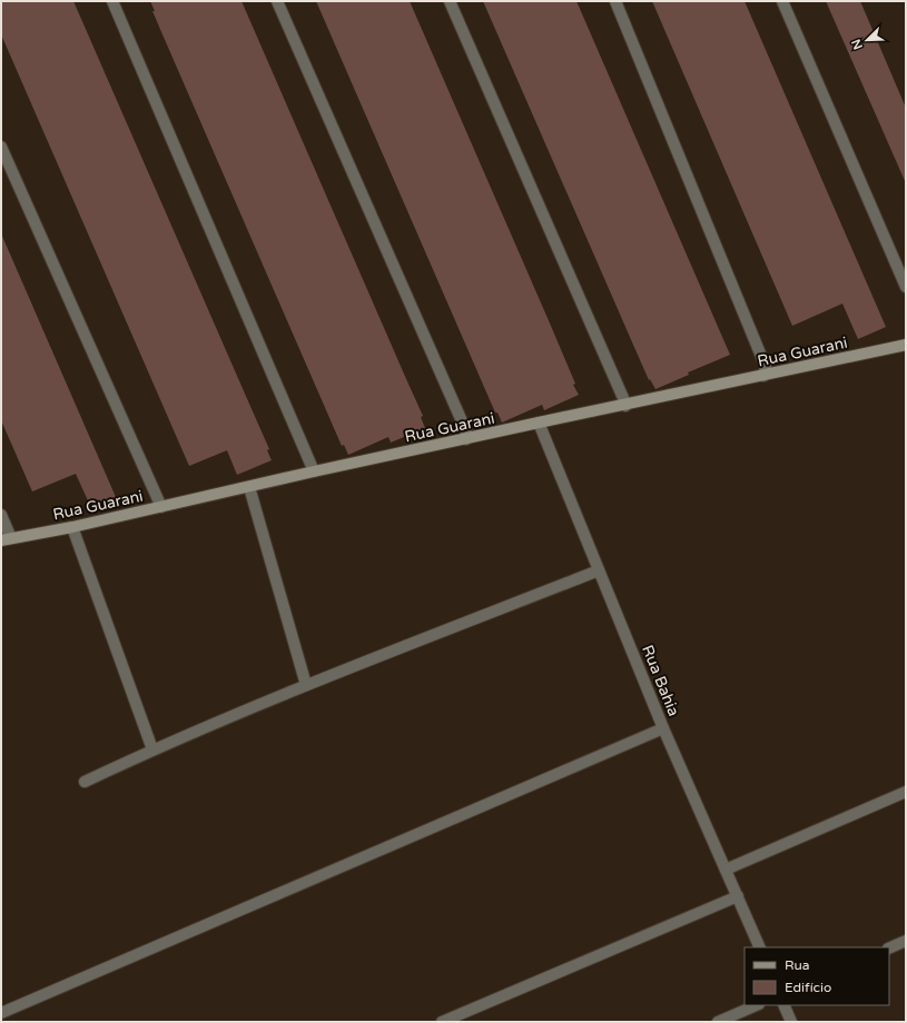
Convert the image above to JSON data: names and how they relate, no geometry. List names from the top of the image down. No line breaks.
{"streets":{"street":["Rua Guarani","Rua Bahia"]},"crossings":[["Rua Guarani","Rua Bahia"]],"legend":["Rua","Edifício"],"north":"bottom left"}
